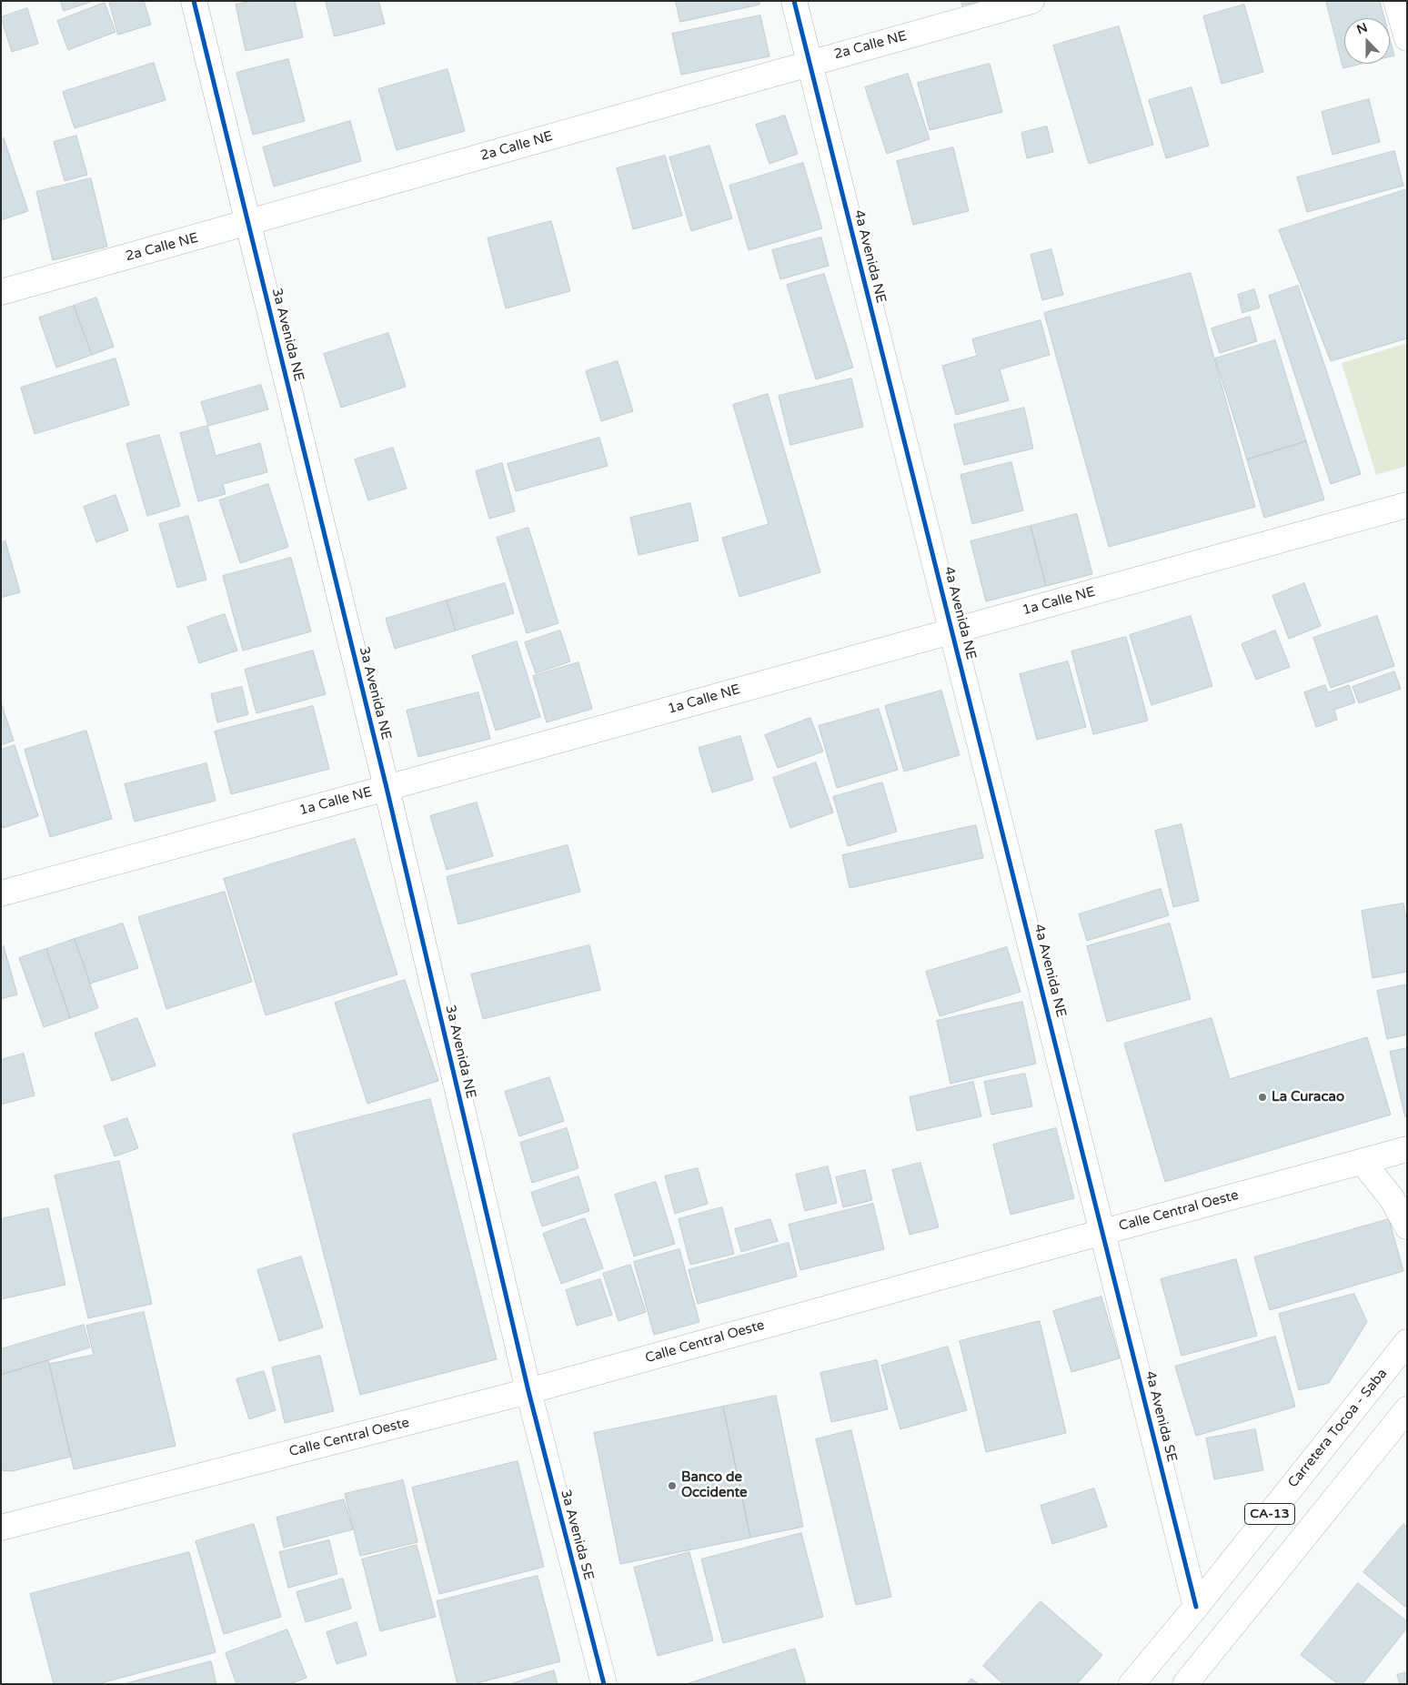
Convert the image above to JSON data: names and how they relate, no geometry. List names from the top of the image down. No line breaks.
{"streets":{"street":["2a Calle NE","4a Avenida NE","3a Avenida NE","1a Calle NE","Calle Central Oeste","4a Avenida SE","Carretera Tocoa - Saba","CA-13","3a Avenida SE"]},"crossings":[["2a Calle NE","4a Avenida NE"],["2a Calle NE","3a Avenida NE"],["4a Avenida NE","1a Calle NE"],["4a Avenida NE","Calle Central Oeste"],["4a Avenida NE","4a Avenida SE"],["3a Avenida NE","1a Calle NE"],["3a Avenida NE","Calle Central Oeste"],["3a Avenida NE","3a Avenida SE"],["Calle Central Oeste","4a Avenida SE"],["Calle Central Oeste","3a Avenida SE"],["4a Avenida SE","Carretera Tocoa - Saba"]],"places":["La Curacao","Banco de Occidente"],"north":"top"}
